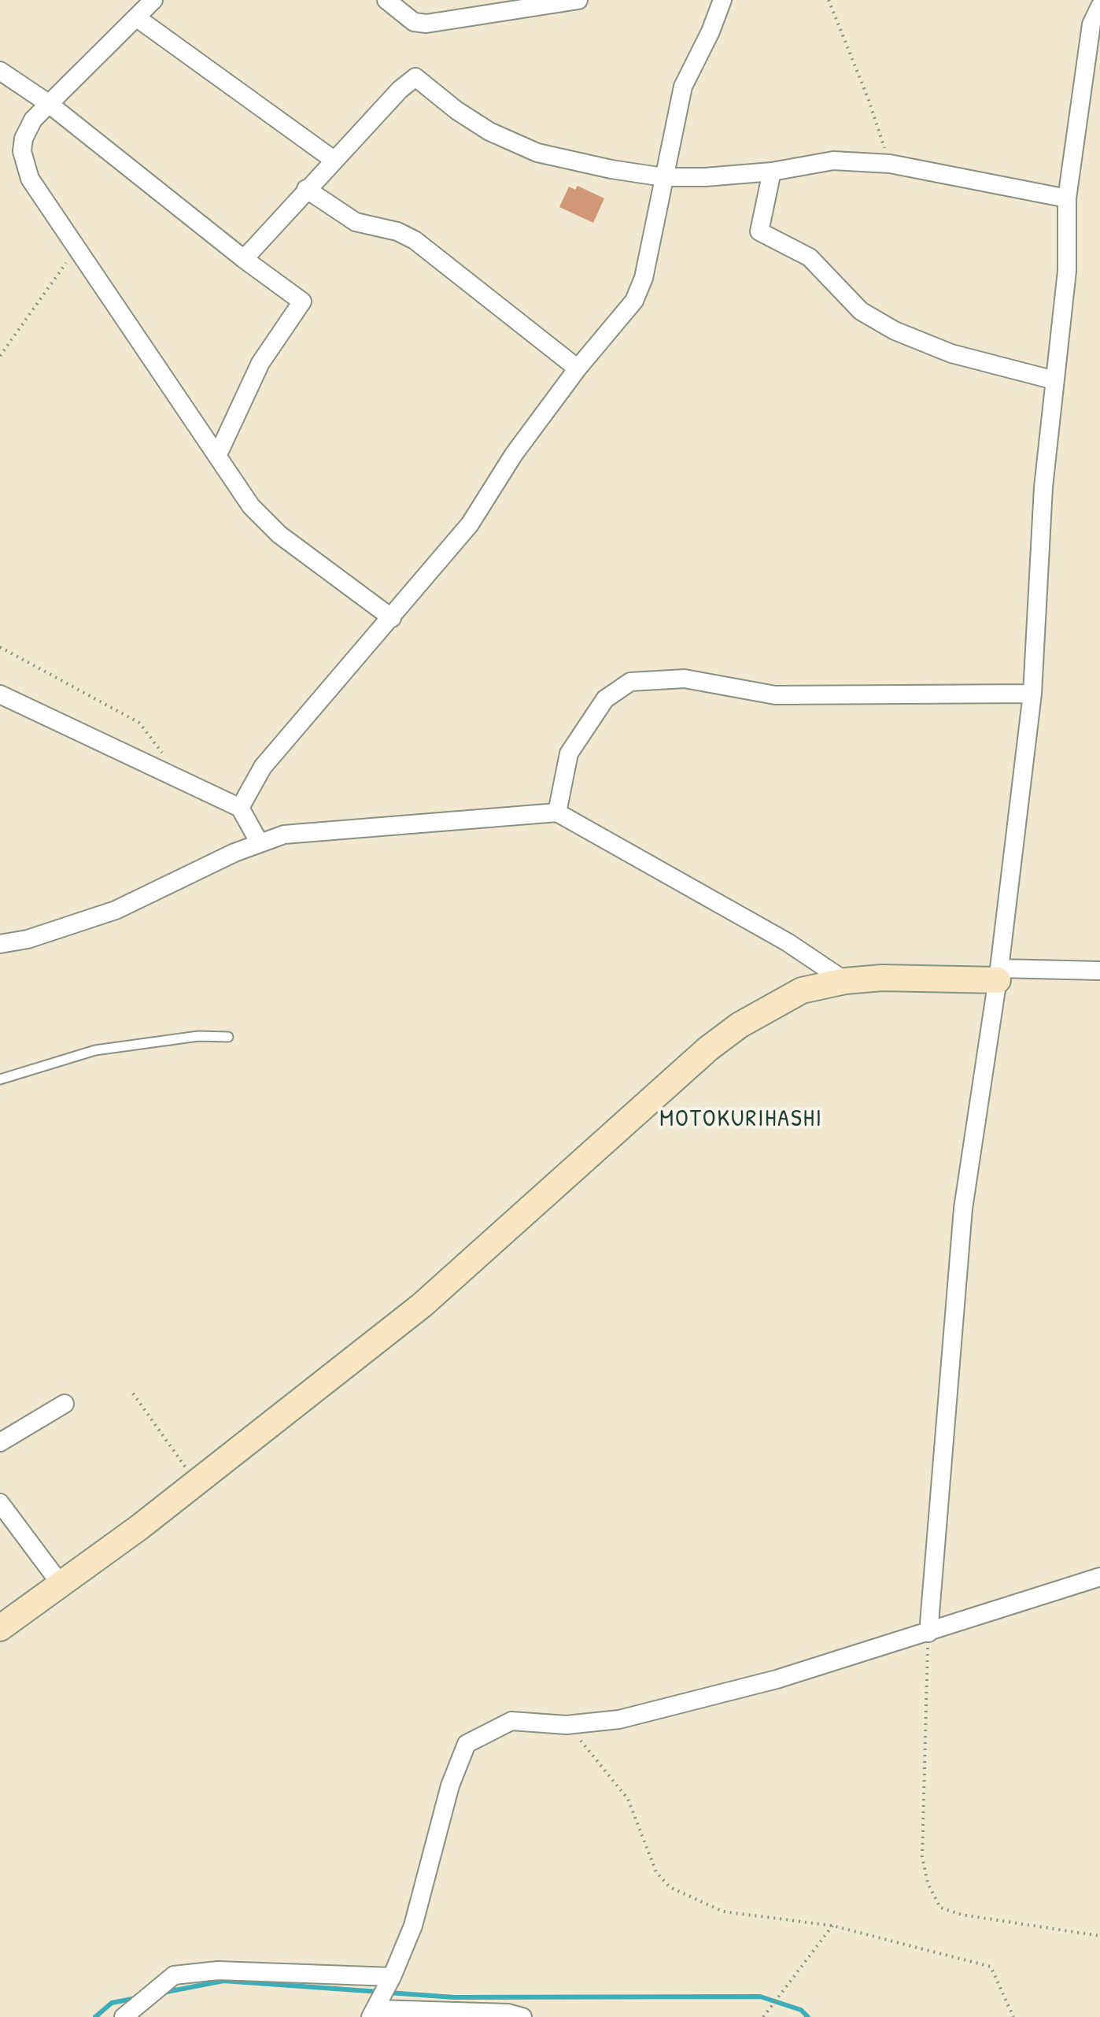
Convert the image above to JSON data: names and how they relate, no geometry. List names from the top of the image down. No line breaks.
{"districts":["MOTOKURIHASHI"]}
